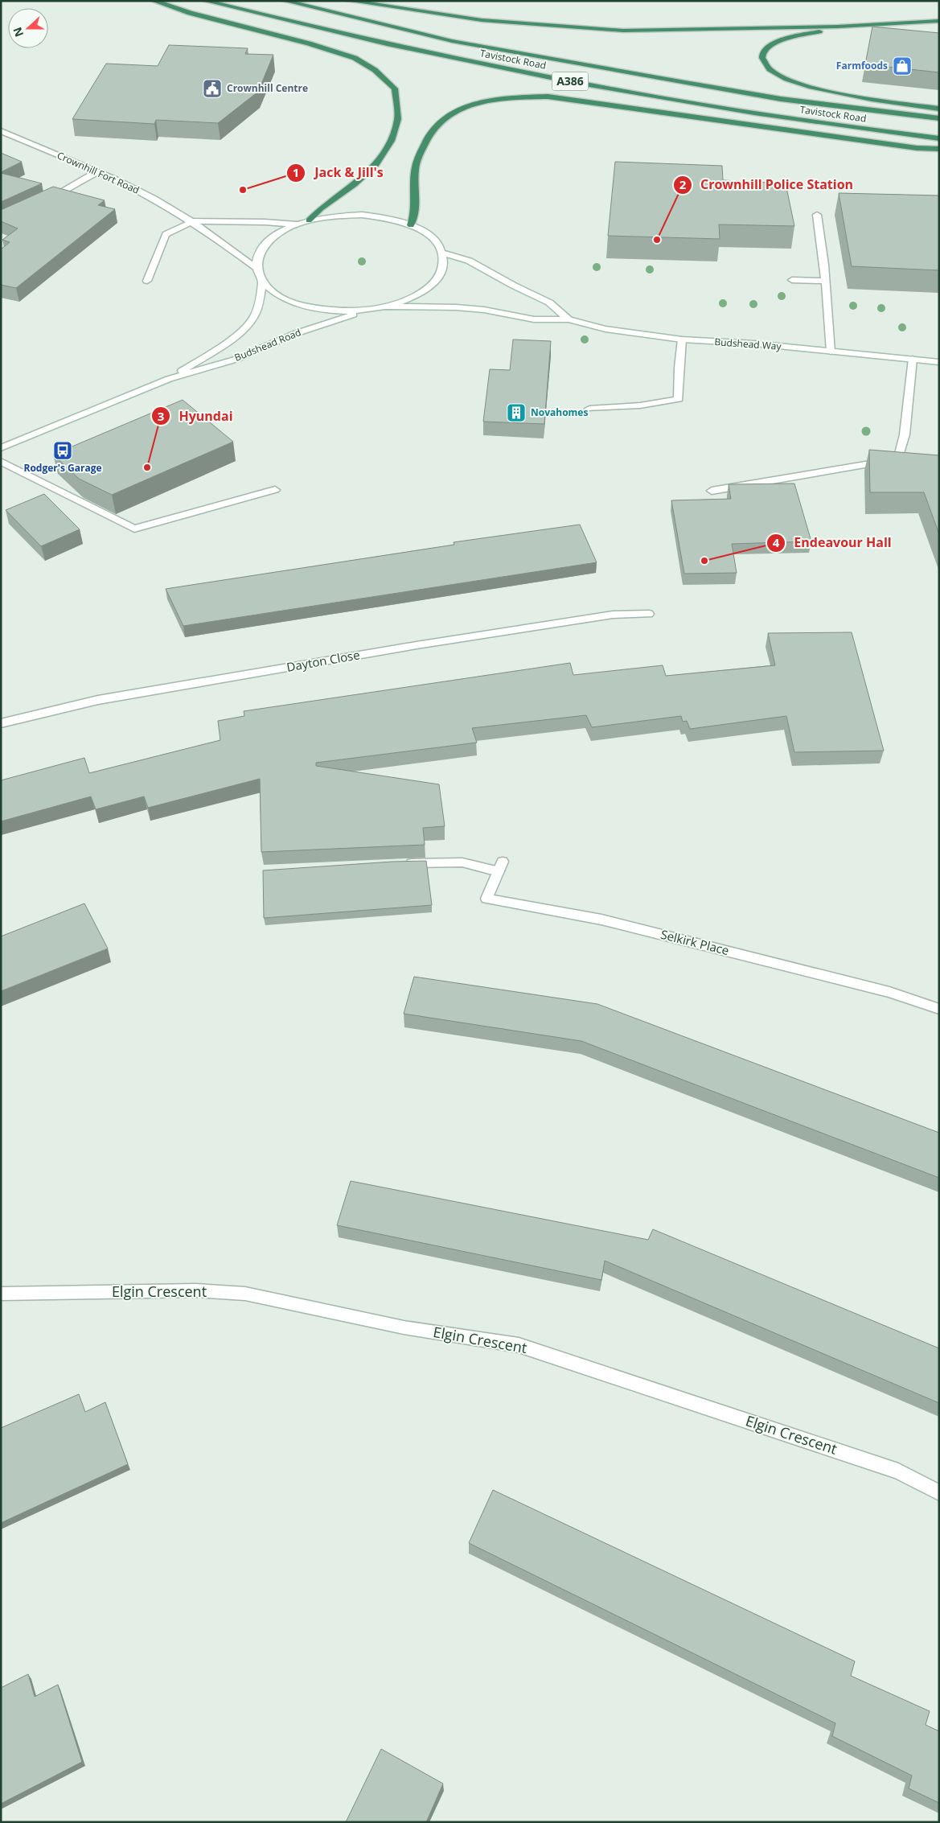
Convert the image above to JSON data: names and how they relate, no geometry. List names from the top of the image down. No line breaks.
{"streets":{"highway":["Tavistock Road","A386"],"street":["Crownhill Fort Road","Budshead Way","Budshead Road","Dayton Close","Selkirk Place","Elgin Crescent"]},"places":{"shop":["Farmfoods"],"public building":["Crownhill Centre"],"other":["Jack & Jill's","Crownhill Police Station","Hyundai","Endeavour Hall"],"building":["Novahomes"],"bus stop":["Rodger's Garage"]},"north":"left"}
